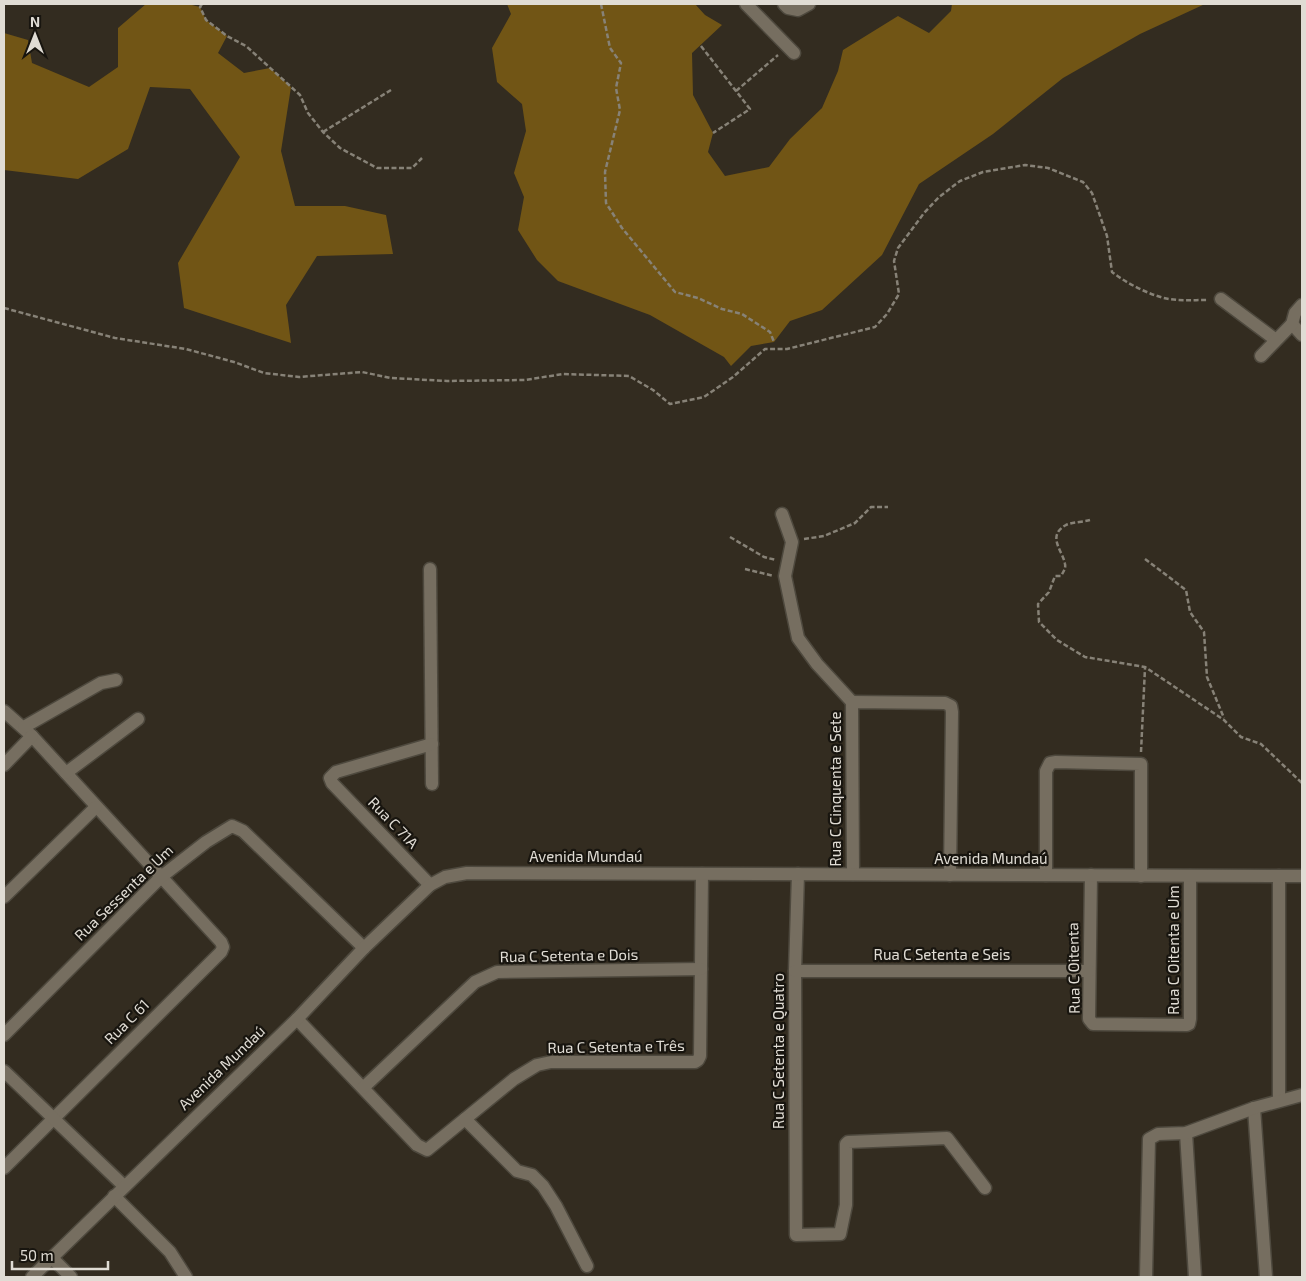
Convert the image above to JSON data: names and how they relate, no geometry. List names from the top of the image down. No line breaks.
{"streets":{"street":["Rua C Cinquenta e Sete","Rua C 71A","Avenida Mundaú","Rua Sessenta e Um","Rua C Oitenta e Um","Rua C Setenta e Seis","Rua C Setenta e Dois","Rua C Oitenta","Rua C 61","Rua C Setenta e Três","Rua C Setenta e Quatro"]},"crossings":[["Rua C Cinquenta e Sete","Avenida Mundaú"],["Rua C 71A","Avenida Mundaú"],["Avenida Mundaú","Rua Sessenta e Um"],["Avenida Mundaú","Rua C Oitenta e Um"],["Avenida Mundaú","Rua C Oitenta"],["Avenida Mundaú","Rua C Setenta e Três"],["Avenida Mundaú","Rua C Setenta e Quatro"],["Rua Sessenta e Um","Rua C 61"],["Rua C Oitenta e Um","Rua C Oitenta"],["Rua C Setenta e Seis","Rua C Oitenta"],["Rua C Setenta e Seis","Rua C Setenta e Quatro"],["Rua C Setenta e Dois","Rua C Setenta e Três"]],"scale_bar":"50 m","north":"top"}
